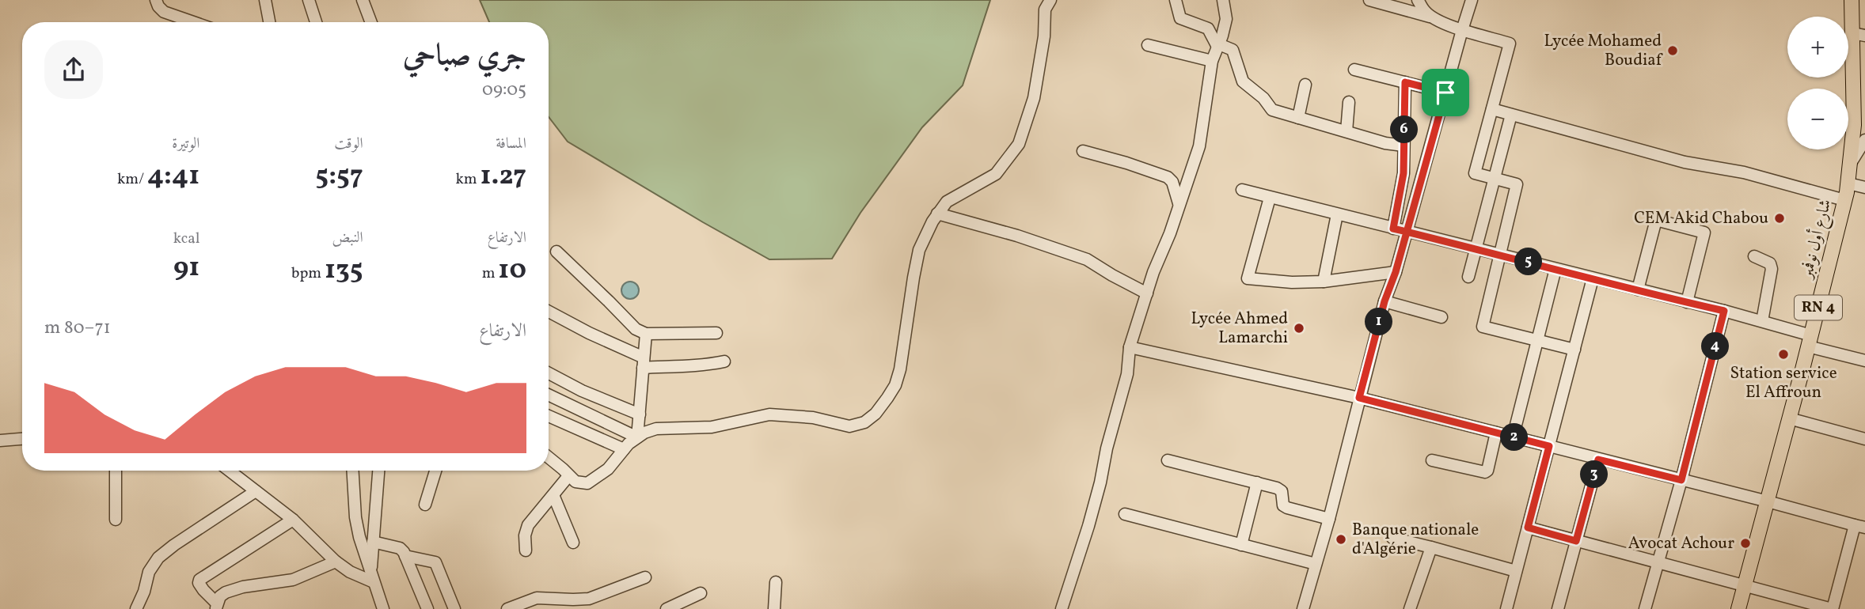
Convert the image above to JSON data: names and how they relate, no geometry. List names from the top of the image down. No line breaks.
{"streets":{"main road":["شارع أول نوفمبر","RN 4"]},"places":["Lycée Mohamed Boudiaf","CEM Akid Chabou","Lycée Ahmed Lamarchi","Station service El Affroun","Banque nationale d'Algérie","Avocat Achour"],"page":{"map_buttons":["+","−"],"heading":["جري صباحي","09:05"],"pins":["6","5","1","4","2","3"],"stats":[["المسافة","1.27 km"],["الوقت","5:57"],["الوتيرة","4:41 /km"],["الارتفاع","10 m"],["النبض","135 bpm"],["kcal","91"]],"chart":["الارتفاع","71–80 m"]}}
